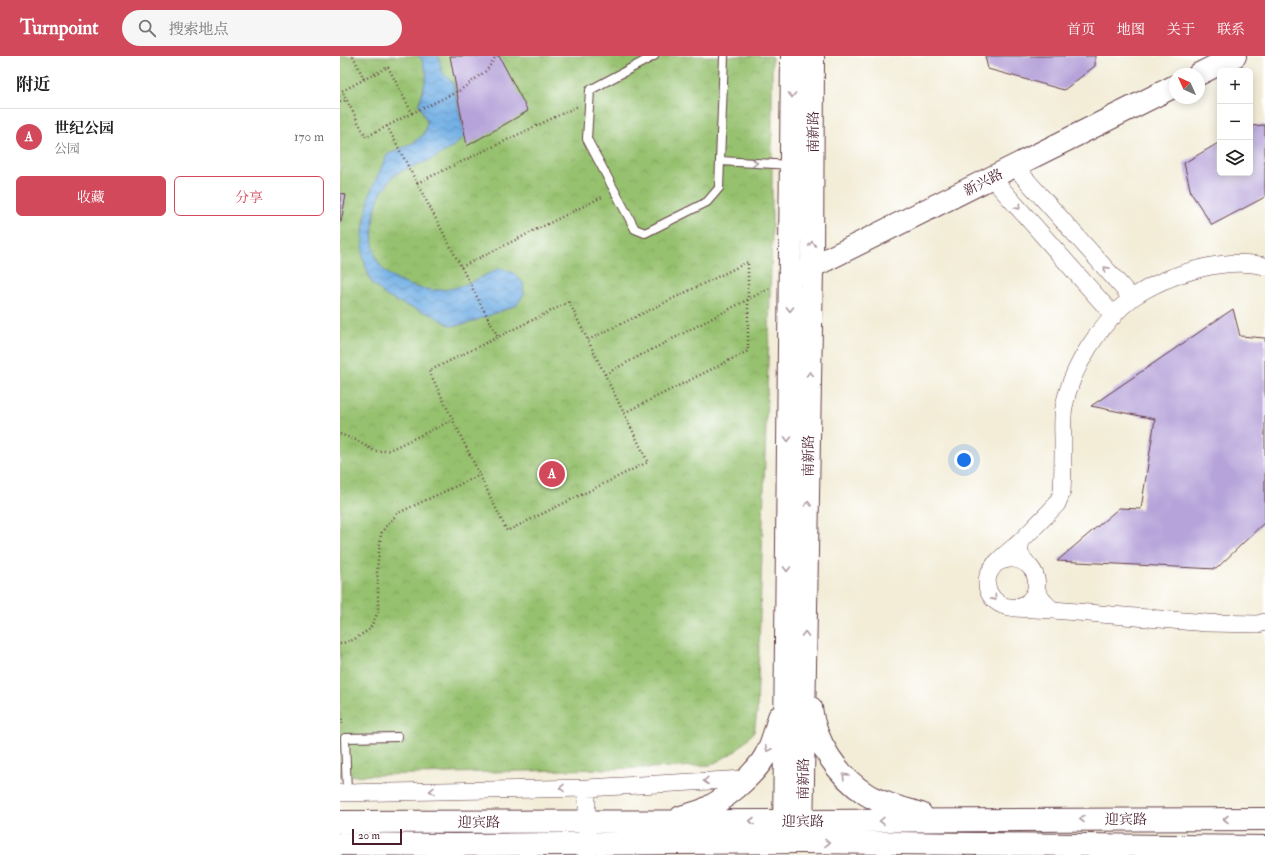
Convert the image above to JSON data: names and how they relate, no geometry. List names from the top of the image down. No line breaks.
{"streets":{"street":["南新路","新兴路","迎宾路"]},"crossings":[["南新路","新兴路"],["南新路","迎宾路"]],"scale_bar":"20 m","north":"top left","page":{"header":"Turnpoint","search":"搜索地点","nav":["首页","地图","关于","联系"],"heading":"附近","map_buttons":["+","−"],"list":[{"mark":"A","name":"世纪公园","note":"公园","value":"170 m"}],"buttons":["收藏","分享"],"pins":"A","scale":"20 m"}}
